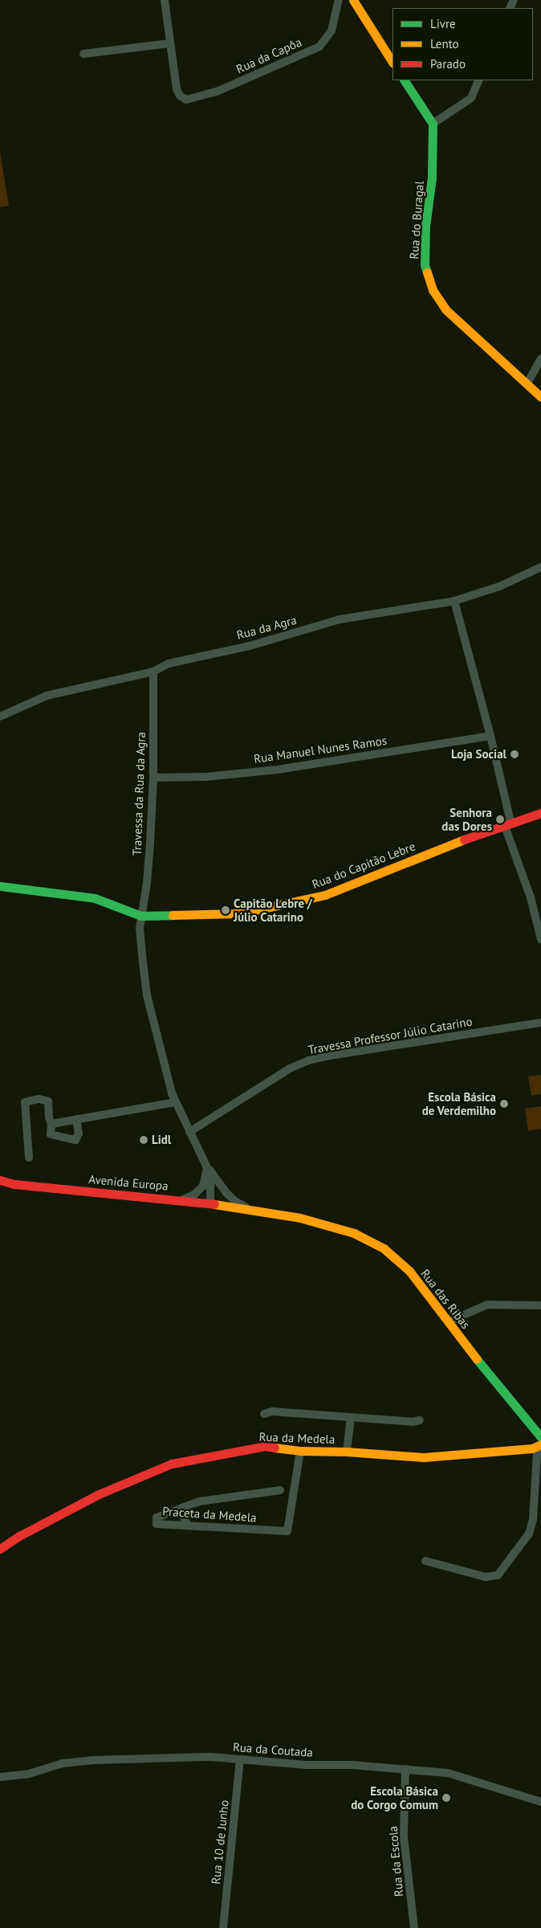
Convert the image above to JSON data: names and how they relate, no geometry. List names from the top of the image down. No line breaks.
{"streets":{"main road":["Rua do Buragal","Rua do Capitão Lebre","Avenida Europa","Rua das Ribas","Rua da Medela"],"street":["Rua da Capôa","Rua da Agra","Rua Manuel Nunes Ramos","Travessa da Rua da Agra","Travessa Professor Júlio Catarino","Praceta da Medela","Rua da Coutada","Rua 10 de Junho","Rua da Escola"]},"crossings":[["Rua da Agra","Travessa da Rua da Agra"],["Rua Manuel Nunes Ramos","Travessa da Rua da Agra"],["Travessa da Rua da Agra","Rua do Capitão Lebre"],["Travessa da Rua da Agra","Travessa Professor Júlio Catarino"],["Avenida Europa","Rua das Ribas"],["Rua da Medela","Praceta da Medela"],["Rua da Coutada","Rua 10 de Junho"],["Rua da Coutada","Rua da Escola"]],"places":["Loja Social","Senhora das Dores","Capitão Lebre / Júlio Catarino","Escola Básica de Verdemilho","Lidl","Escola Básica do Corgo Comum"],"legend":["Livre","Lento","Parado"]}
